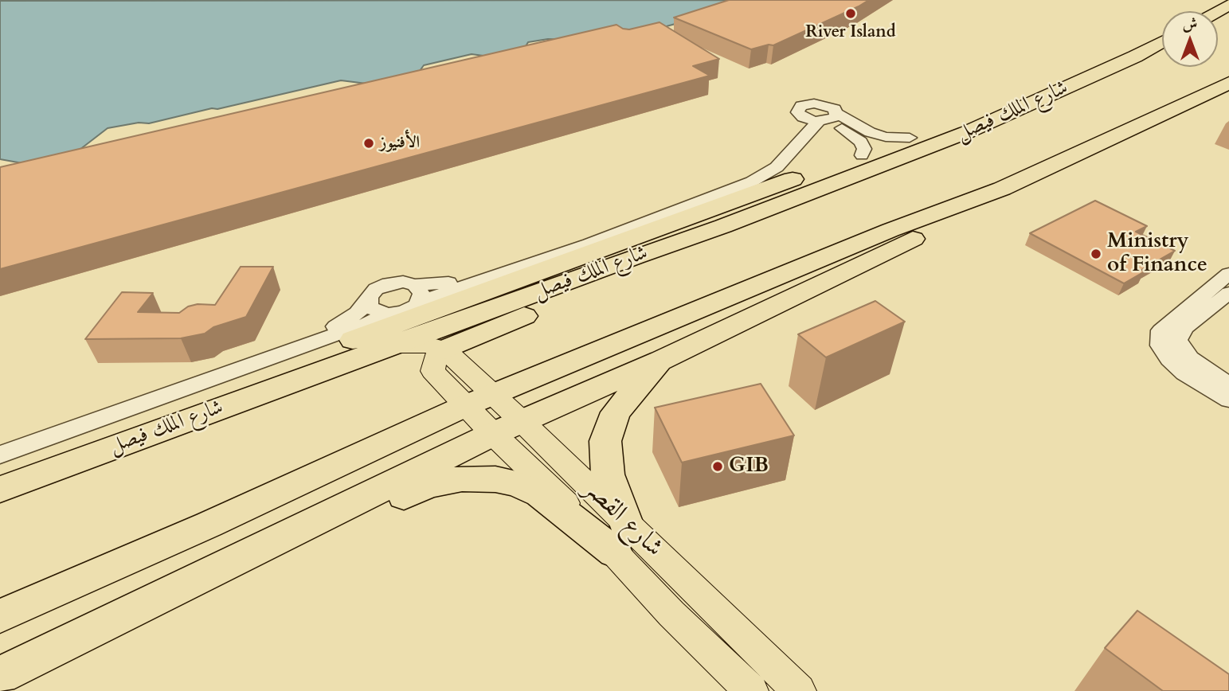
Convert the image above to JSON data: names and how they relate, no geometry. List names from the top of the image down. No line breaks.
{"streets":{"highway":["شارع الملك فيصل"],"main road":["شارع القصر"]},"places":["River Island","الأفنيوز","Ministry of Finance","GIB"],"north":"top"}
